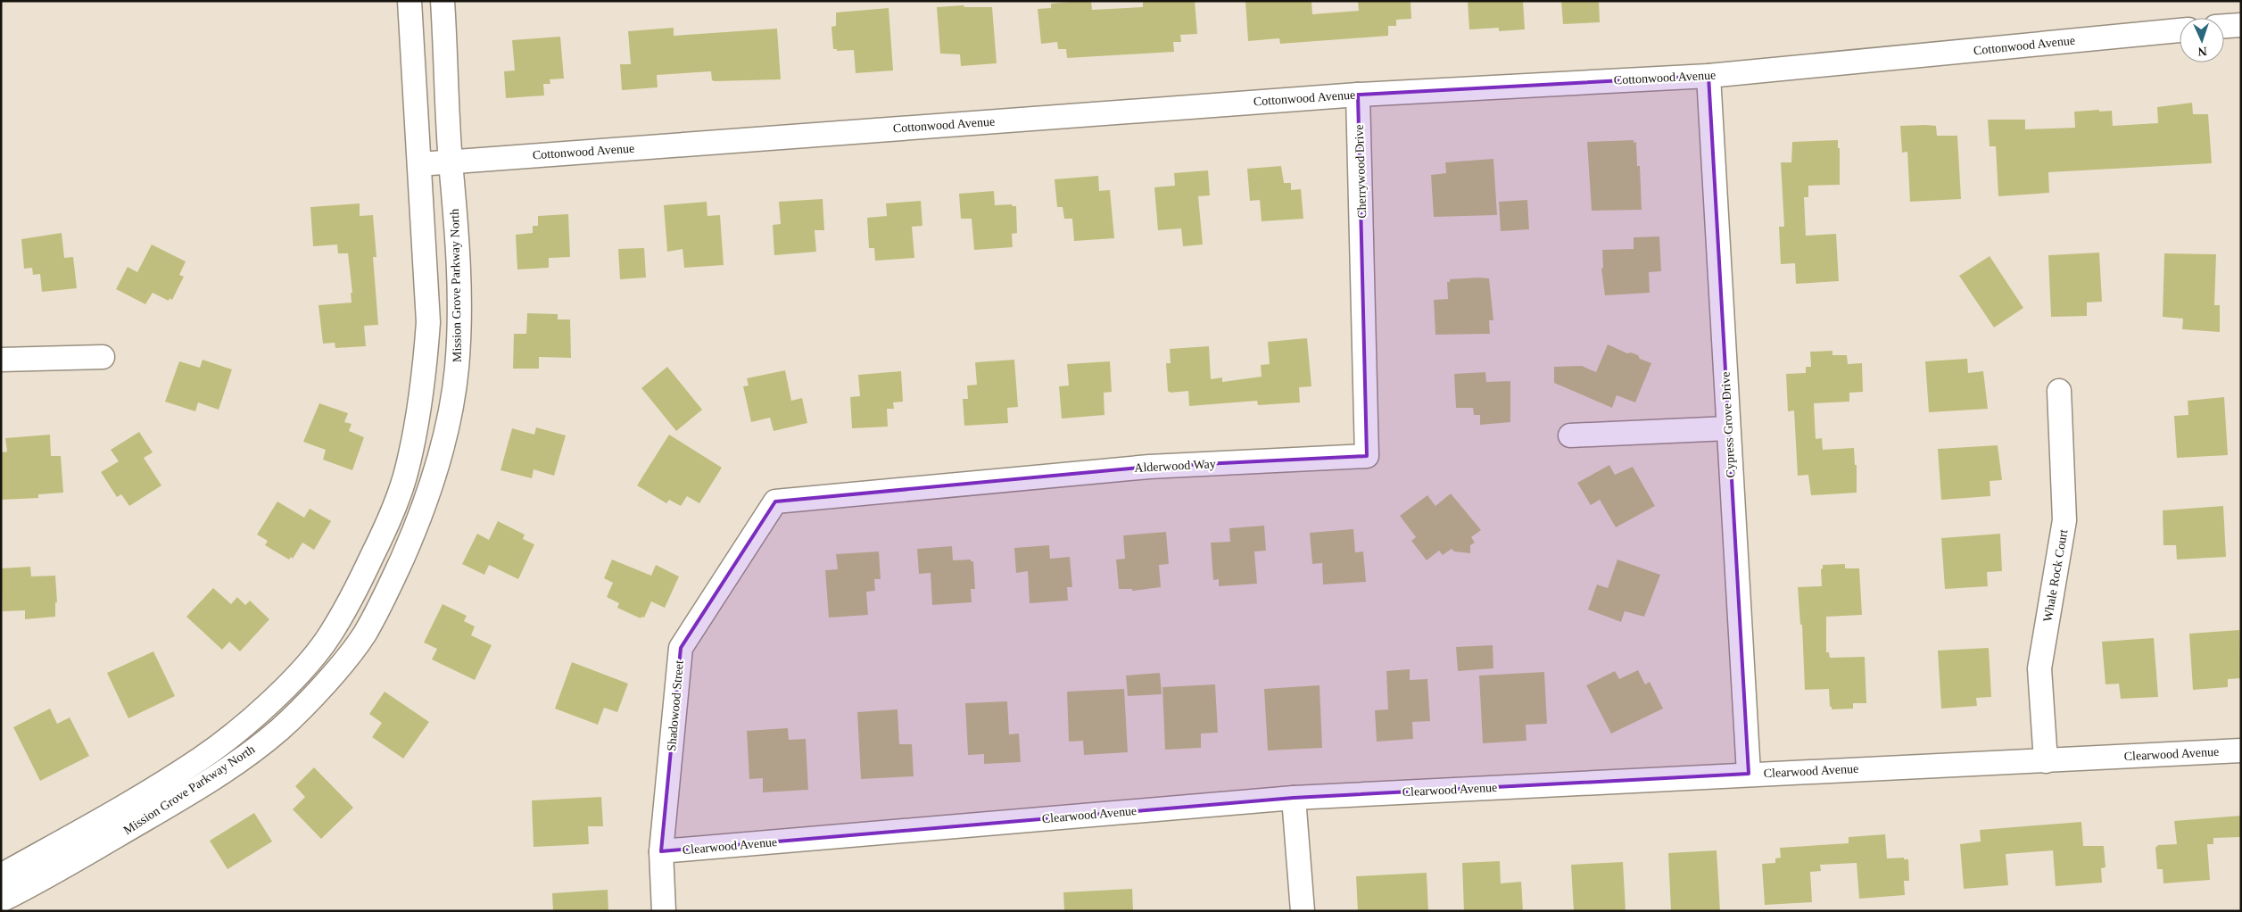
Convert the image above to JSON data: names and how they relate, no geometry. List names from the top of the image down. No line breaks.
{"streets":{"street":["Cottonwood Avenue","Cherrywood Drive","Mission Grove Parkway North","Cypress Grove Drive","Alderwood Way","Whale Rock Court","Shadowood Street","Clearwood Avenue"]},"crossings":[["Cottonwood Avenue","Cherrywood Drive"],["Cottonwood Avenue","Mission Grove Parkway North"],["Cottonwood Avenue","Cypress Grove Drive"],["Cherrywood Drive","Alderwood Way"],["Cypress Grove Drive","Clearwood Avenue"],["Alderwood Way","Shadowood Street"],["Whale Rock Court","Clearwood Avenue"],["Shadowood Street","Clearwood Avenue"]],"north":"bottom"}
